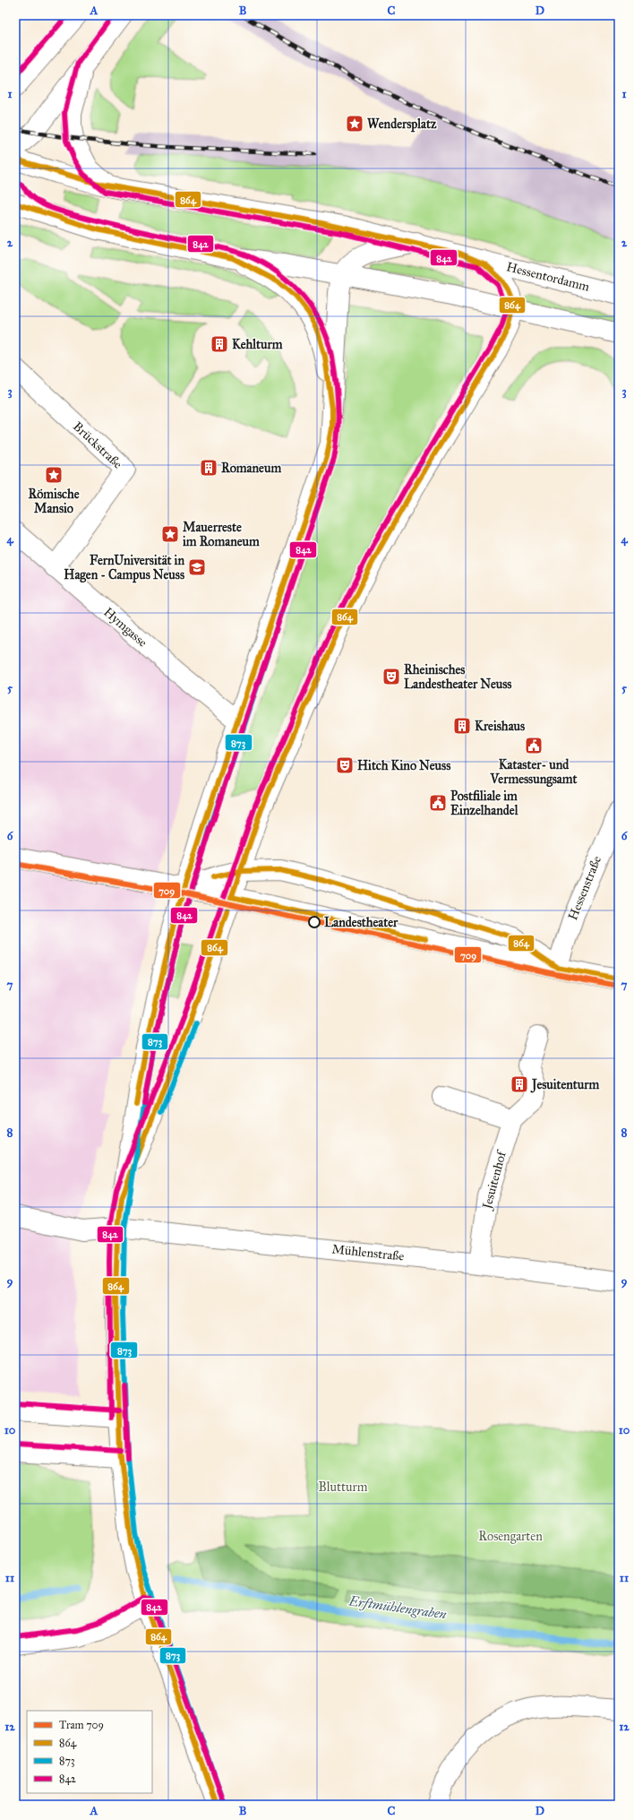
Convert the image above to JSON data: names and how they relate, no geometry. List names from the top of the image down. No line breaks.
{"streets":{"main road":["Hessentordamm","Brückstraße","Hymgasse","Hessenstraße","Jesuitenhof","Mühlenstraße"]},"crossings":[["Brückstraße","Hymgasse"],["Jesuitenhof","Mühlenstraße"]],"water":["Erftmühlengraben"],"parks":["Blutturm","Rosengarten"],"places":{"place":["Wendersplatz","Römische Mansio","Mauerreste im Romaneum"],"building":["Kehlturm","Romaneum","Kreishaus","Jesuitenturm"],"school or university":["FernUniversität in Hagen - Campus Neuss"],"theatre":["Rheinisches Landestheater Neuss","Hitch Kino Neuss"],"public building":["Kataster- und Vermessungsamt","Postfiliale im Einzelhandel"],"other":["Landestheater"]},"lines":["transit line 842","transit line 864","transit line 873","tram line 709"],"legend":["Tram 709","864","873","842"],"grid":{"columns":["A","B","C","D"],"rows":["1","2","3","4","5","6","7","8","9","10","11","12"]}}
